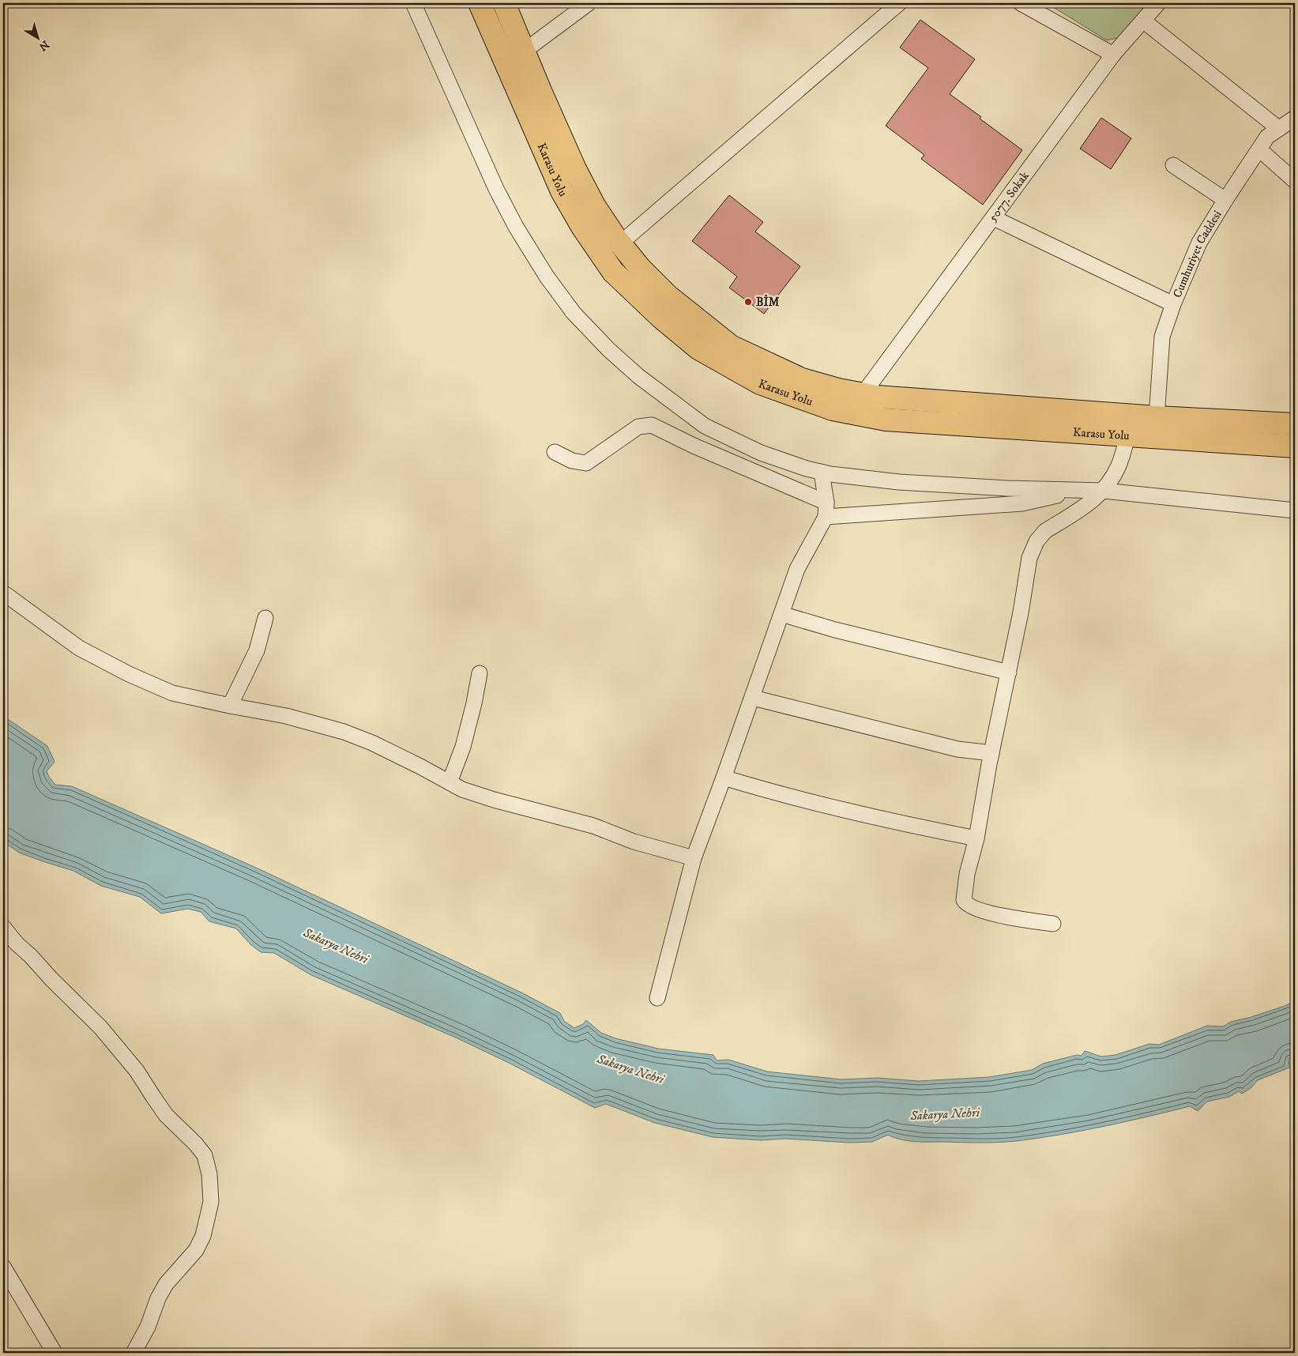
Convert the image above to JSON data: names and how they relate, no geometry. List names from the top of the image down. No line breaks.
{"streets":{"highway":["Karasu Yolu"],"street":["5077. Sokak","Cumhuriyet Caddesi"]},"crossings":[["Karasu Yolu","5077. Sokak"],["Karasu Yolu","Cumhuriyet Caddesi"]],"water":["Sakarya Nehri"],"places":["BİM"],"north":"bottom right"}
